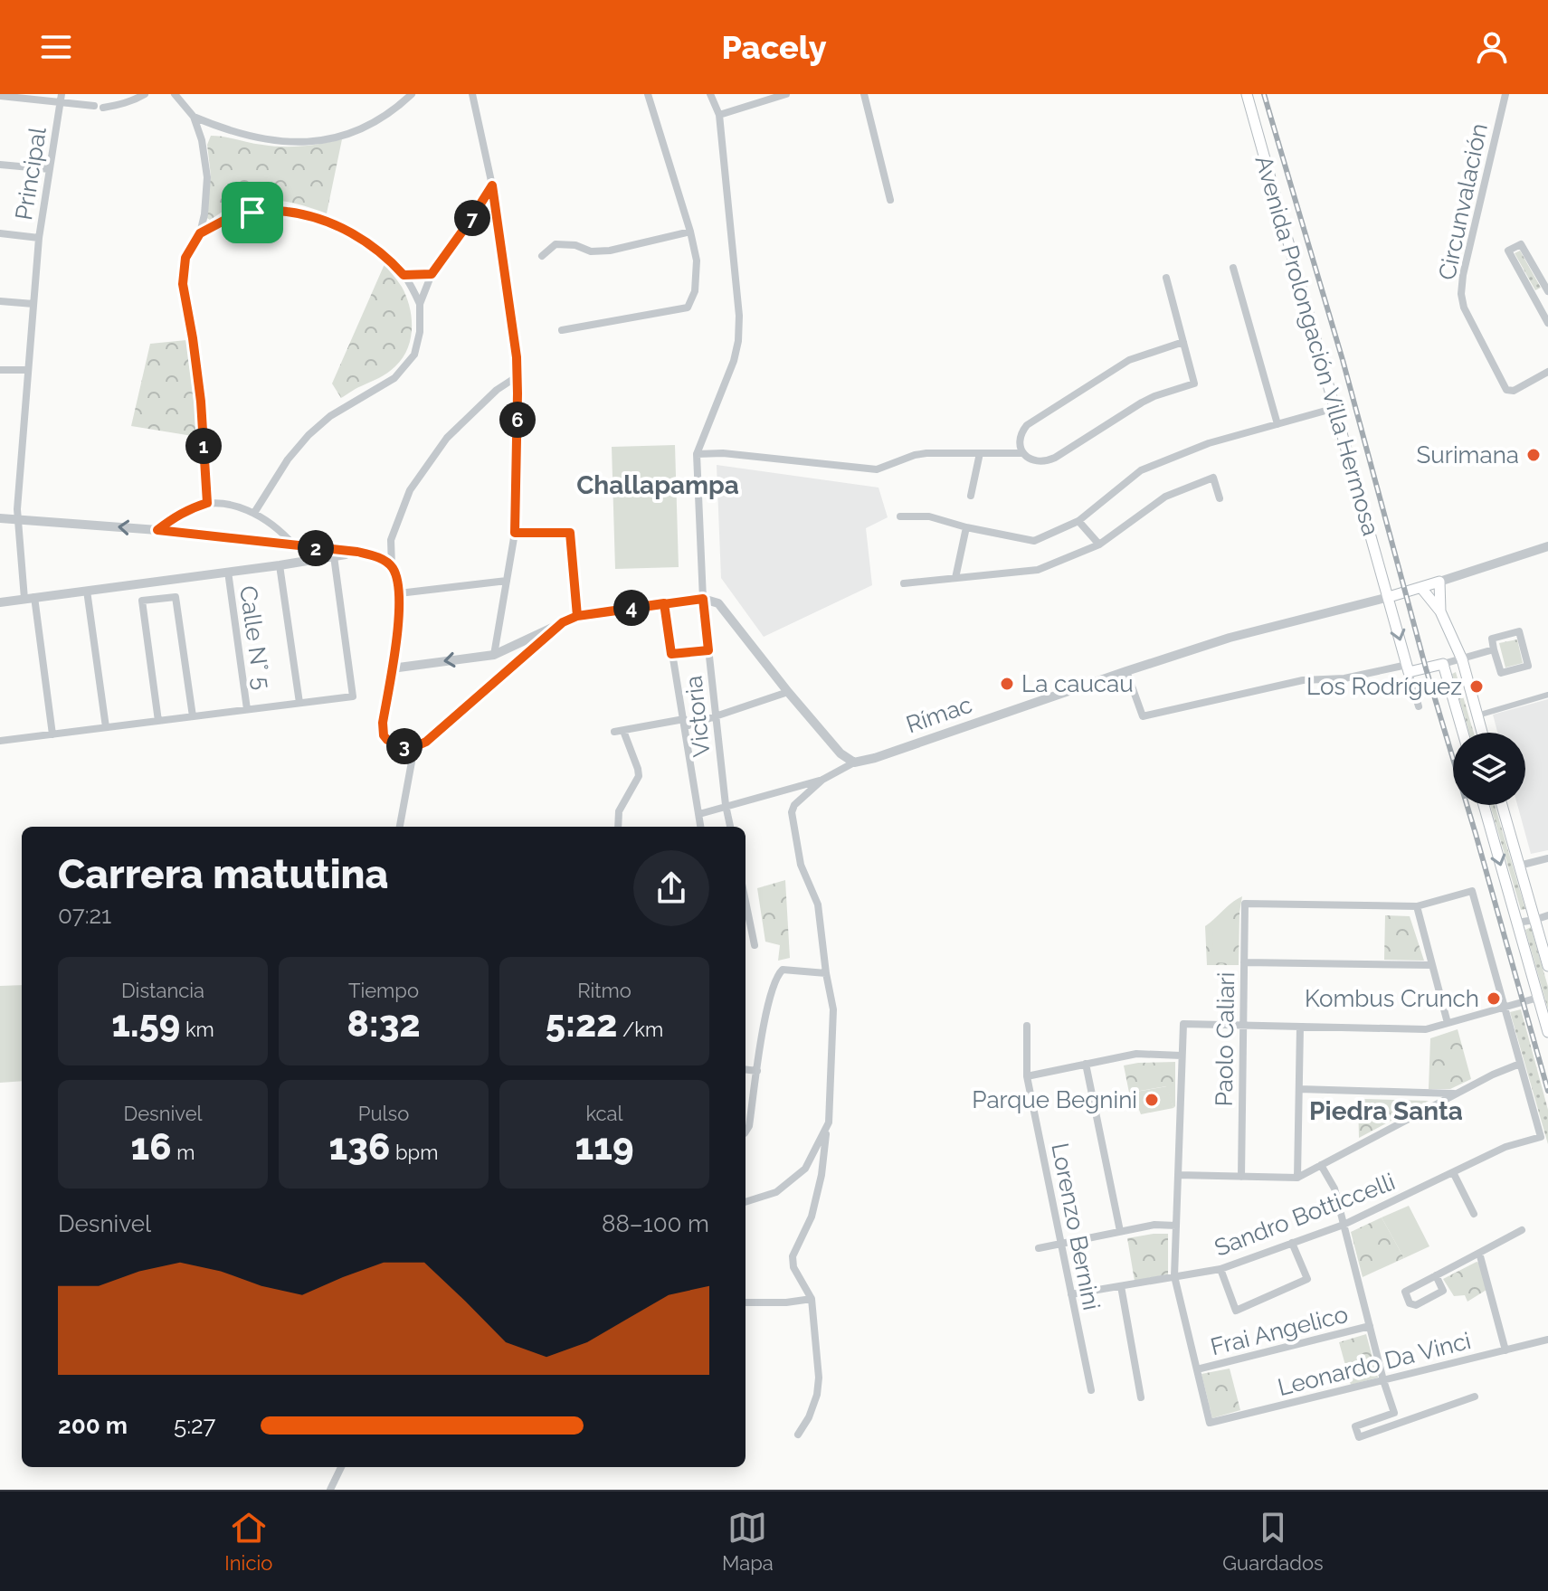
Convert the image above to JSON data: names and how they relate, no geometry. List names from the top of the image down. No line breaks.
{"streets":{"main road":["Avenida Prolongación Villa Hermosa"],"street":["Principal","Circunvalación","Calle N° 5","Rímac","Victoria","Paolo Caliari","Sandro Botticcelli","Lorenzo Bernini","Frai Angelico","Leonardo Da Vinci"]},"crossings":[["Avenida Prolongación Villa Hermosa","Rímac"],["Sandro Botticcelli","Lorenzo Bernini"],["Frai Angelico","Leonardo Da Vinci"]],"districts":["Challapampa","Piedra Santa"],"places":["Surimana","La caucau","Los Rodríguez","Kombus Crunch","Parque Begnini"],"page":{"header":"Pacely","pins":["7","6","1","2","4","3"],"heading":["Carrera matutina","07:21"],"stats":[["Distancia","1.59 km"],["Tiempo","8:32"],["Ritmo","5:22 /km"],["Desnivel","16 m"],["Pulso","136 bpm"],["kcal","119"]],"chart":["Desnivel","88–100 m"],"list":[{"name":"200 m","note":"5:27"}],"tabs":["Inicio","Mapa","Guardados"]}}
